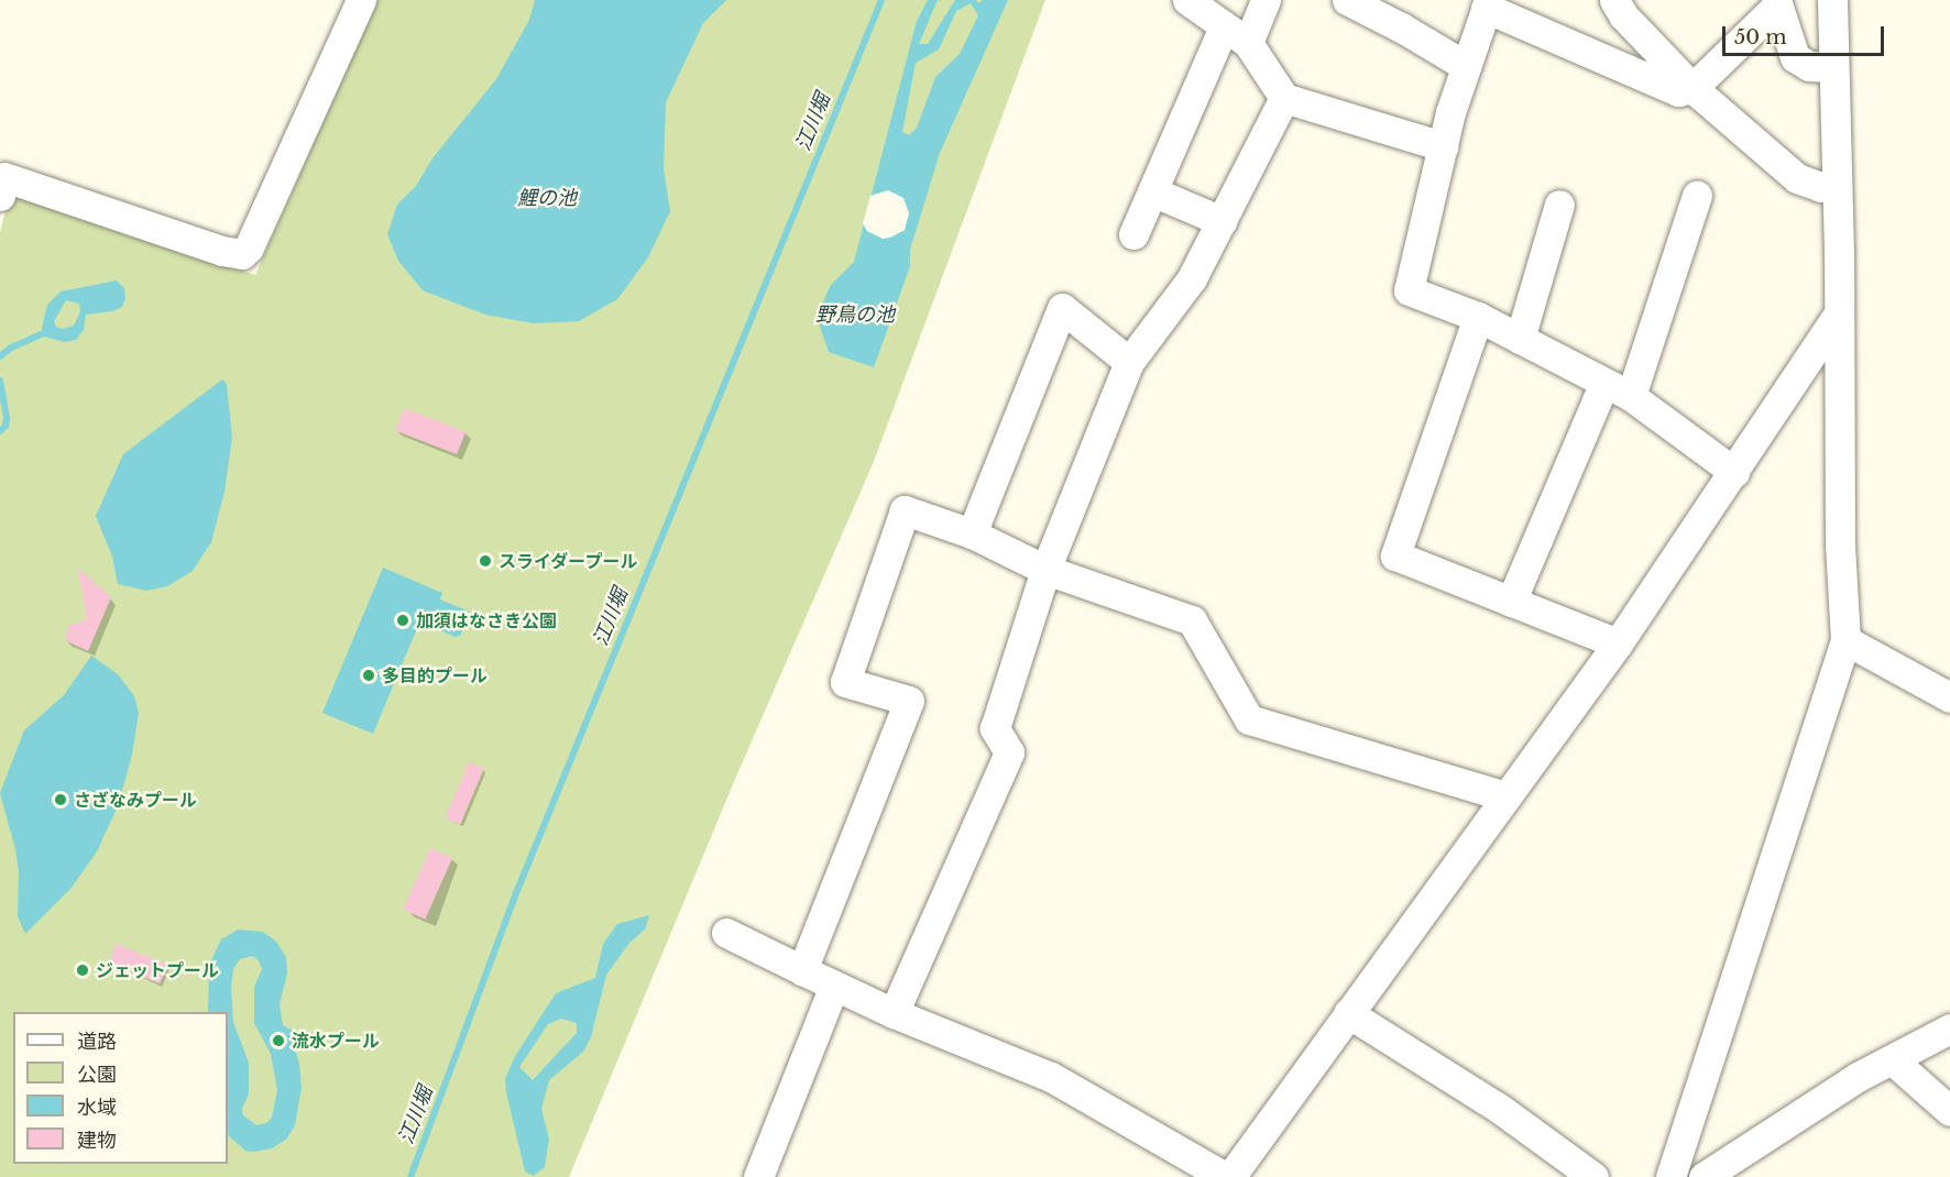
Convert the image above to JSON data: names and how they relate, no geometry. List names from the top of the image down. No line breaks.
{"water":["江川堀","鯉の池","野鳥の池"],"places":["スライダープール","加須はなさき公園","多目的プール","さざなみプール","ジェットプール","流水プール"],"legend":["道路","公園","水域","建物"],"scale_bar":"50 m"}
